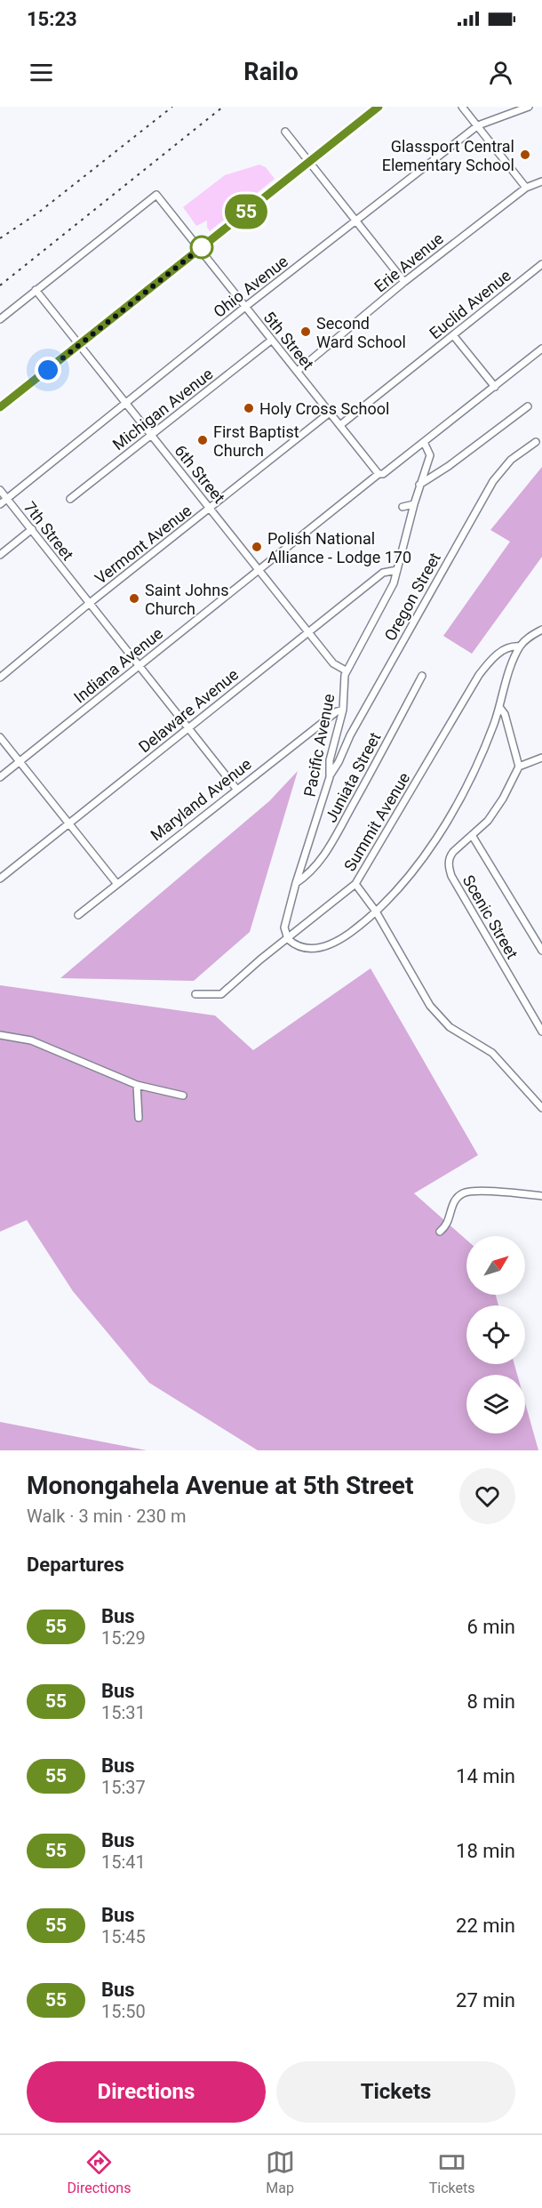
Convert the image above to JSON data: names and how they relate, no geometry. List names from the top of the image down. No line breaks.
{"streets":{"street":["Erie Avenue","Ohio Avenue","Euclid Avenue","5th Street","Michigan Avenue","6th Street","7th Street","Vermont Avenue","Oregon Street","Indiana Avenue","Delaware Avenue","Pacific Avenue","Juniata Street","Maryland Avenue","Summit Avenue","Scenic Street"]},"crossings":[["Erie Avenue","5th Street"],["Ohio Avenue","5th Street"],["Ohio Avenue","6th Street"],["Ohio Avenue","7th Street"],["Euclid Avenue","5th Street"],["5th Street","Michigan Avenue"],["5th Street","6th Street"],["5th Street","Vermont Avenue"],["5th Street","Indiana Avenue"],["Michigan Avenue","6th Street"],["6th Street","Vermont Avenue"],["6th Street","Indiana Avenue"],["6th Street","Delaware Avenue"],["6th Street","Pacific Avenue"],["7th Street","Vermont Avenue"],["7th Street","Indiana Avenue"],["7th Street","Delaware Avenue"],["7th Street","Maryland Avenue"],["Oregon Street","Pacific Avenue"],["Indiana Avenue","Pacific Avenue"],["Delaware Avenue","Pacific Avenue"],["Pacific Avenue","Juniata Street"],["Pacific Avenue","Maryland Avenue"],["Pacific Avenue","Summit Avenue"]],"places":["Glassport Central Elementary School","Second Ward School","Holy Cross School","First Baptist Church","Polish National Alliance - Lodge 170","Saint Johns Church"],"lines":["bus line 55"],"north":"top right","page":{"status":"15:23","header":"Railo","on_map":"55","heading":[["Monongahela Avenue at 5th Street","Walk · 3 min · 230 m"],"Departures"],"list":[{"mark":"55","name":"Bus","note":"15:29","value":"6 min"},{"mark":"55","name":"Bus","note":"15:31","value":"8 min"},{"mark":"55","name":"Bus","note":"15:37","value":"14 min"},{"mark":"55","name":"Bus","note":"15:41","value":"18 min"},{"mark":"55","name":"Bus","note":"15:45","value":"22 min"},{"mark":"55","name":"Bus","note":"15:50","value":"27 min"}],"buttons":["Directions","Tickets"],"tabs":["Directions","Map","Tickets"]}}
